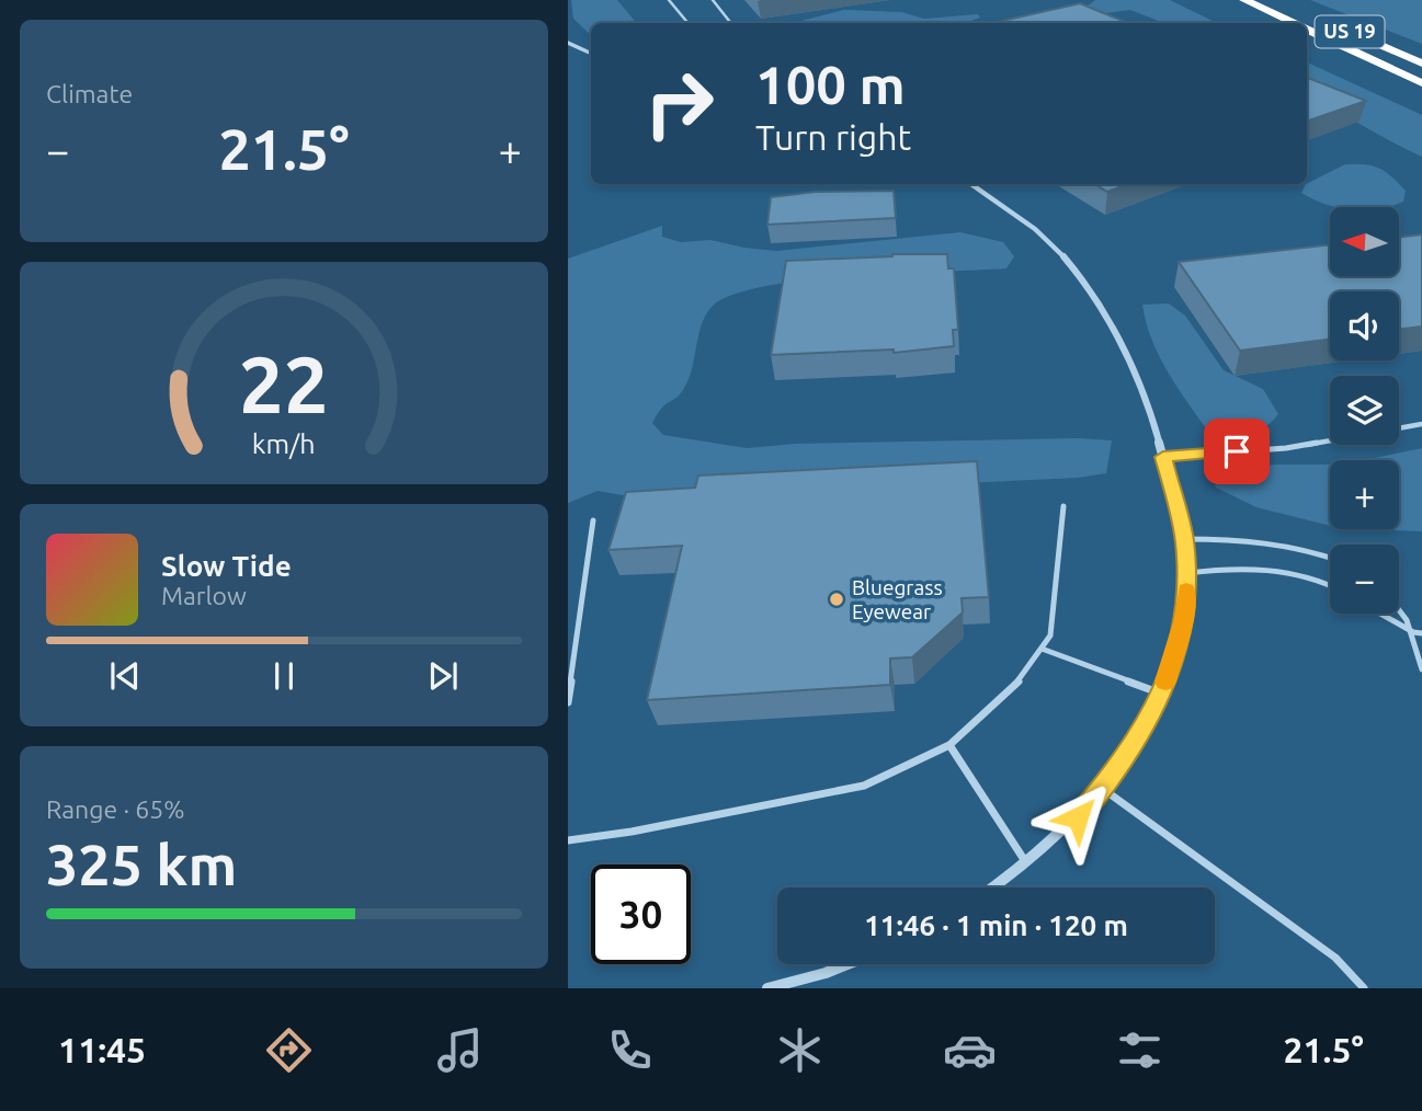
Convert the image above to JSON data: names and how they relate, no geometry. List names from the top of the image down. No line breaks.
{"streets":{"highway":["US 19"]},"places":["Bluegrass Eyewear"],"north":"left","page":{"tile":["Climate",["Range · 65%","325 km"]],"turn":["100 m","Turn right"],"heat":["−","21.5°","+"],"map_buttons":["+","−"],"song":["Slow Tide","Marlow"],"limit":"30","trip":"11:46 · 1 min · 120 m","tabs":["11:45","21.5°"],"gauge":["22","km/h"]}}
